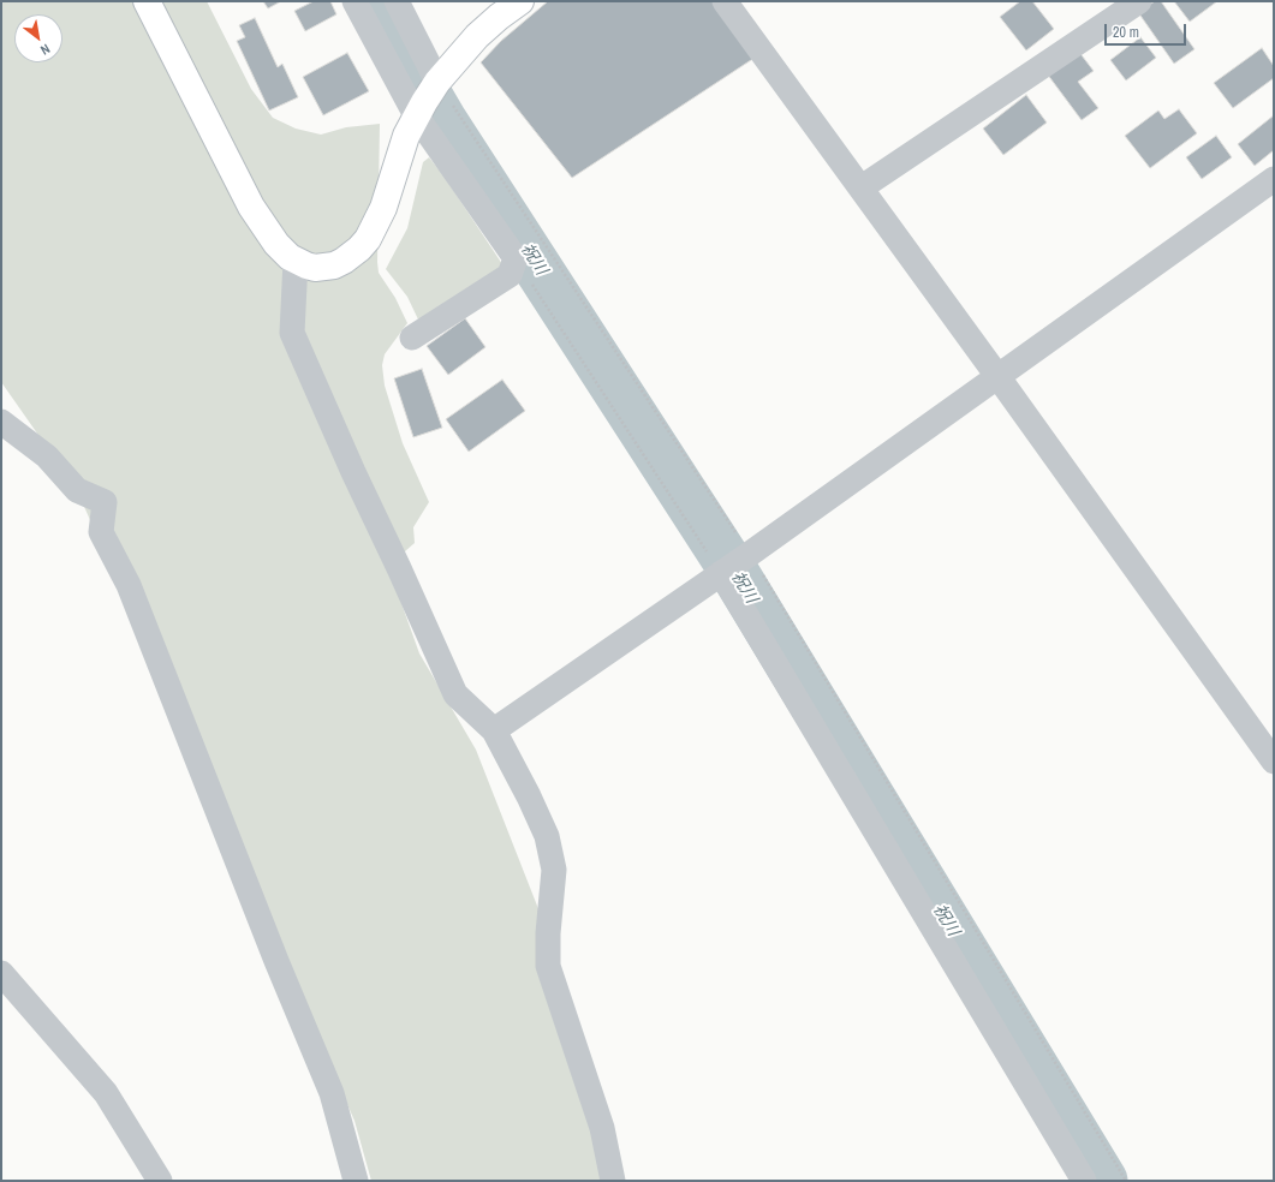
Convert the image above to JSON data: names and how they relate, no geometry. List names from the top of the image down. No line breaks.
{"water":["祝川"],"scale_bar":"20 m","north":"bottom right"}
